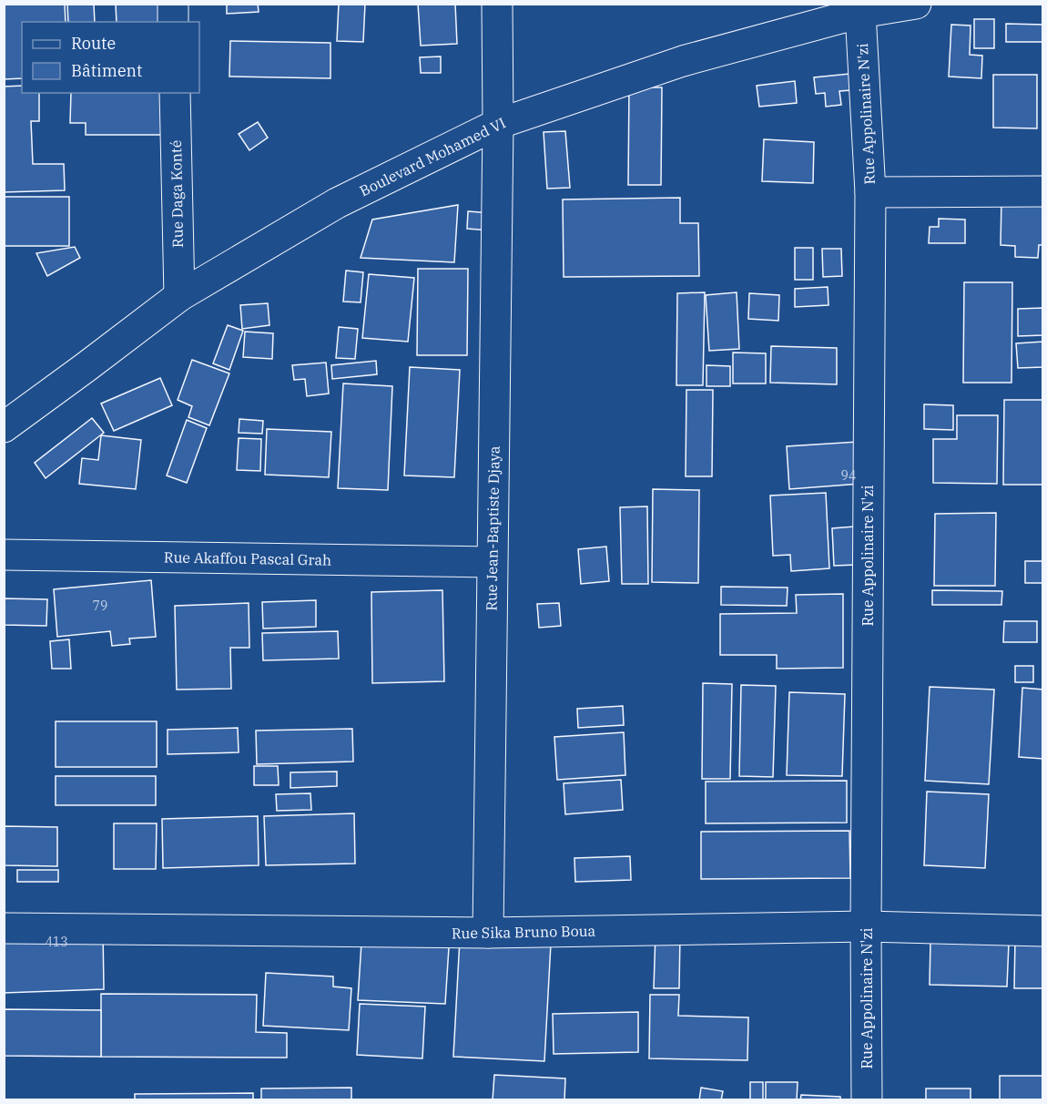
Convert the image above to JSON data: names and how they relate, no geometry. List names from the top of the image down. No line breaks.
{"streets":{"street":["Rue Appolinaire N'zi","Boulevard Mohamed VI","Rue Daga Konté","Rue Jean-Baptiste Djaya","Rue Akaffou Pascal Grah","Rue Sika Bruno Boua"]},"crossings":[["Rue Appolinaire N'zi","Boulevard Mohamed VI"],["Rue Appolinaire N'zi","Rue Sika Bruno Boua"],["Boulevard Mohamed VI","Rue Daga Konté"],["Boulevard Mohamed VI","Rue Jean-Baptiste Djaya"],["Rue Jean-Baptiste Djaya","Rue Akaffou Pascal Grah"],["Rue Jean-Baptiste Djaya","Rue Sika Bruno Boua"]],"house_numbers":["94","79","413"],"legend":["Route","Bâtiment"]}
